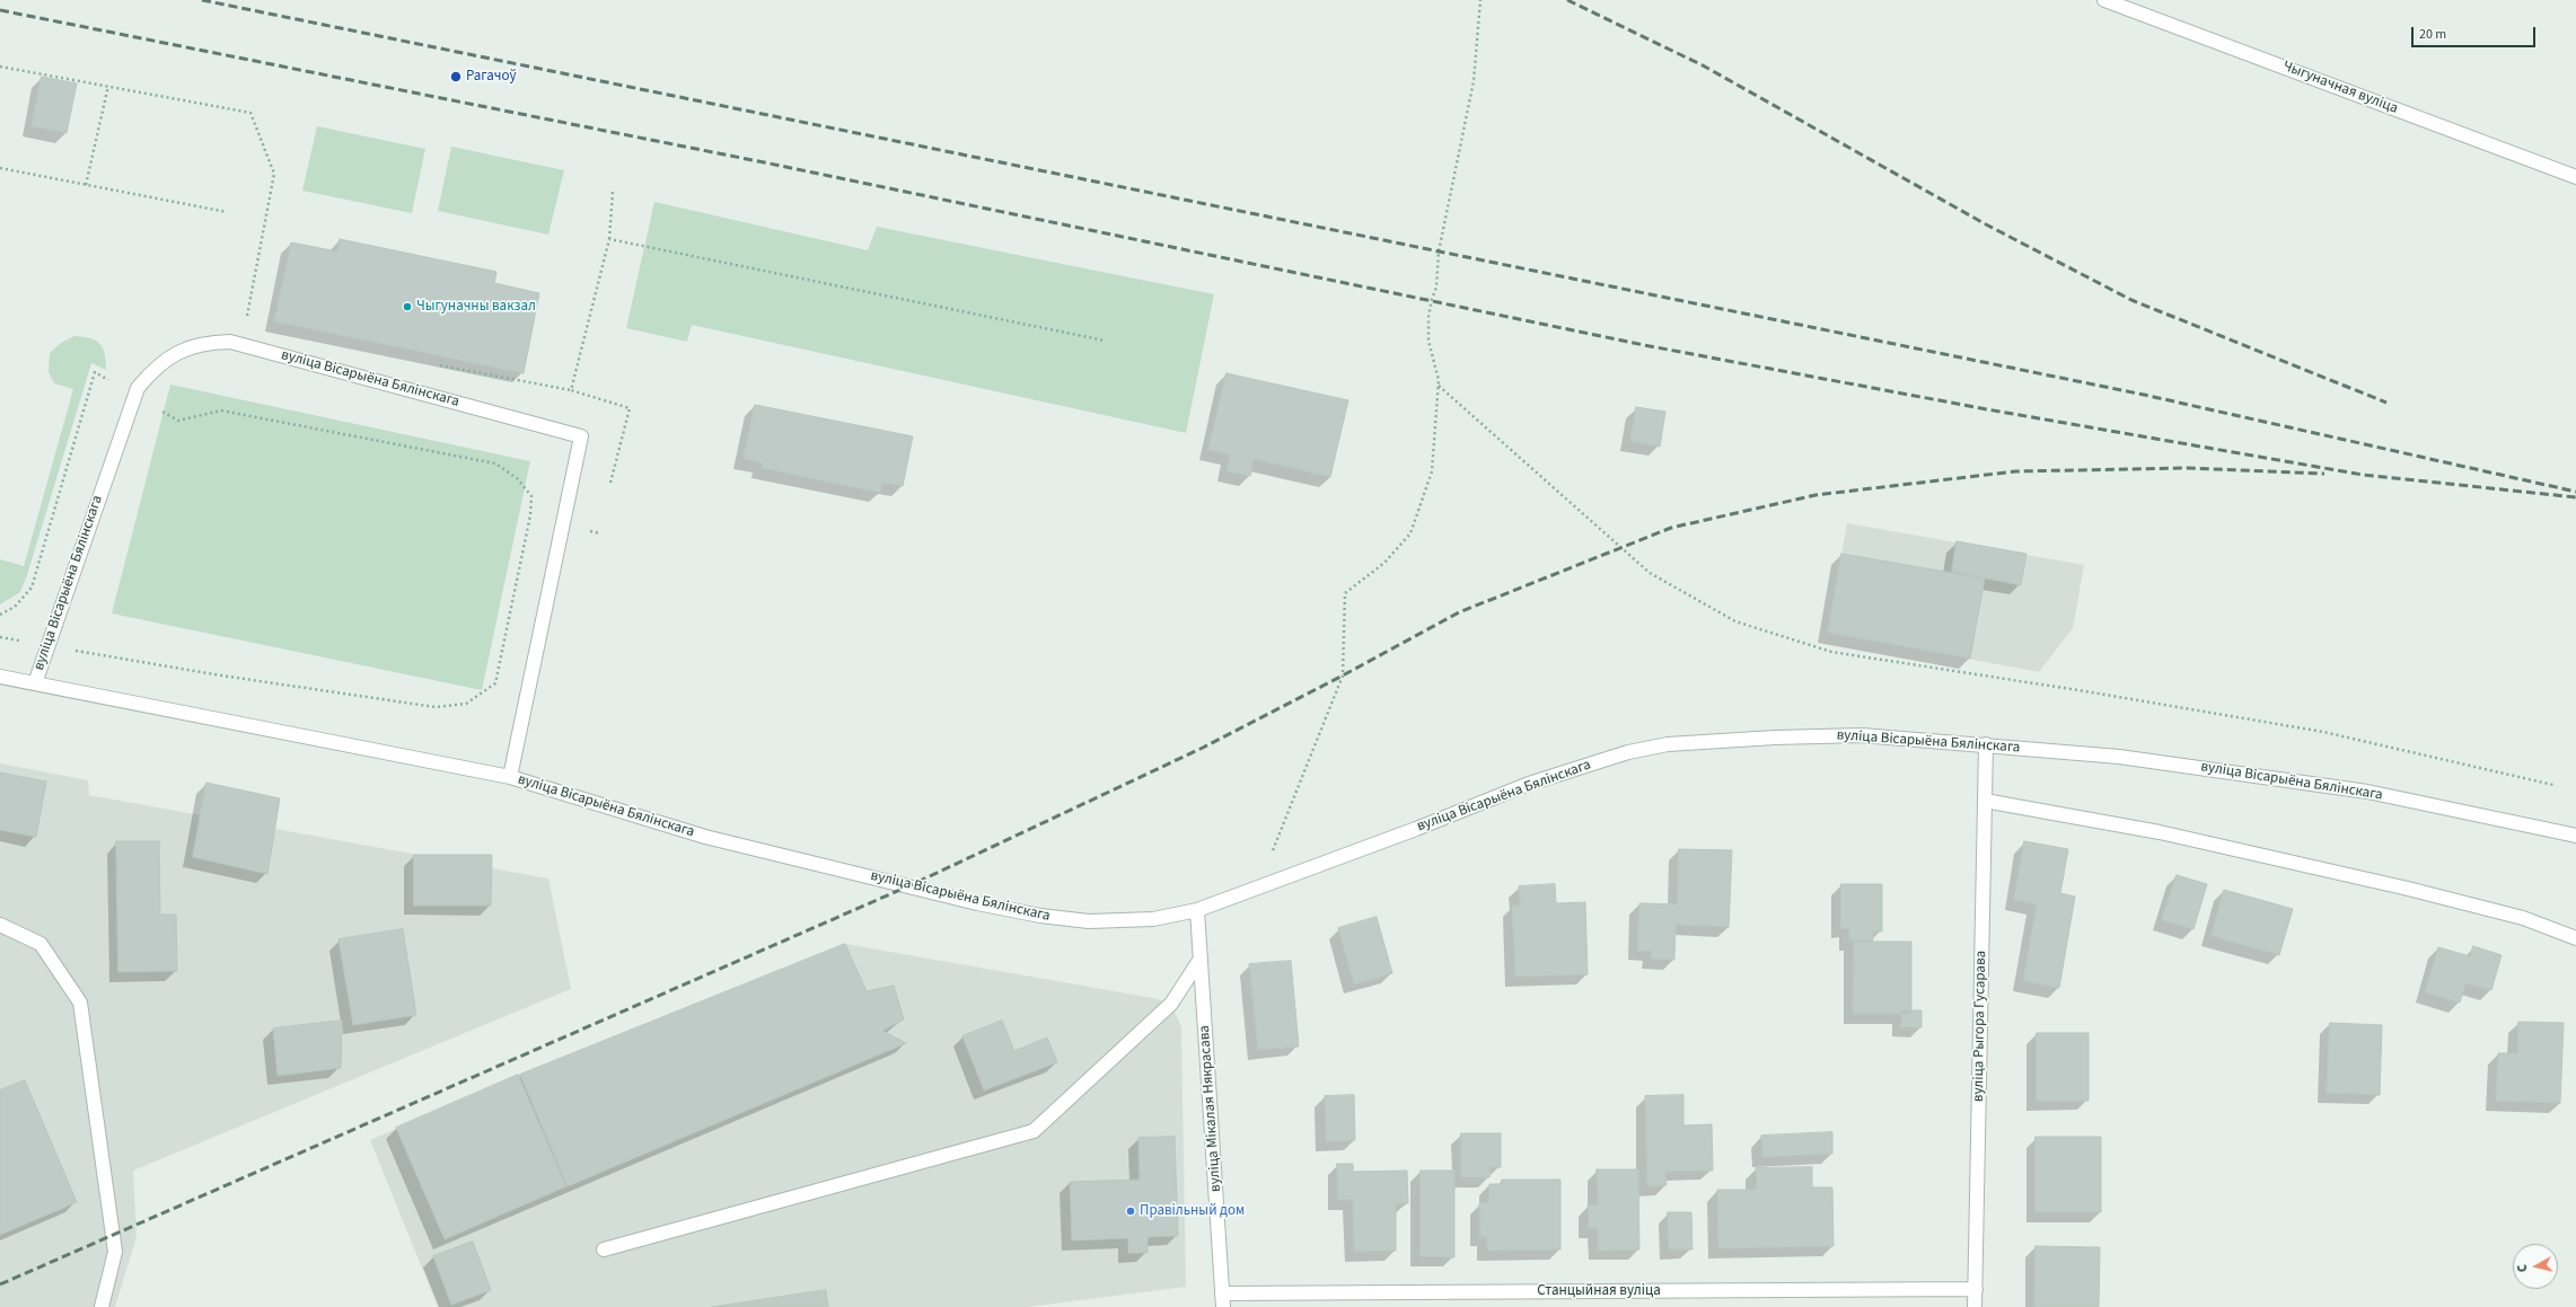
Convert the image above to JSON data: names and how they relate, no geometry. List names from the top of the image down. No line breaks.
{"streets":{"street":["Чыгуначная вуліца","вуліца Вісарыёна Бялінскага","вуліца Рыгора Гусарава","вуліца Мікалая Някрасава","Станцыйная вуліца"]},"crossings":[["вуліца Вісарыёна Бялінскага","вуліца Рыгора Гусарава"],["вуліца Вісарыёна Бялінскага","вуліца Мікалая Някрасава"],["вуліца Рыгора Гусарава","Станцыйная вуліца"],["вуліца Мікалая Някрасава","Станцыйная вуліца"]],"places":["Рагачоў","Чыгуначны вакзал","Правільный дом"],"scale_bar":"20 m","north":"left"}
